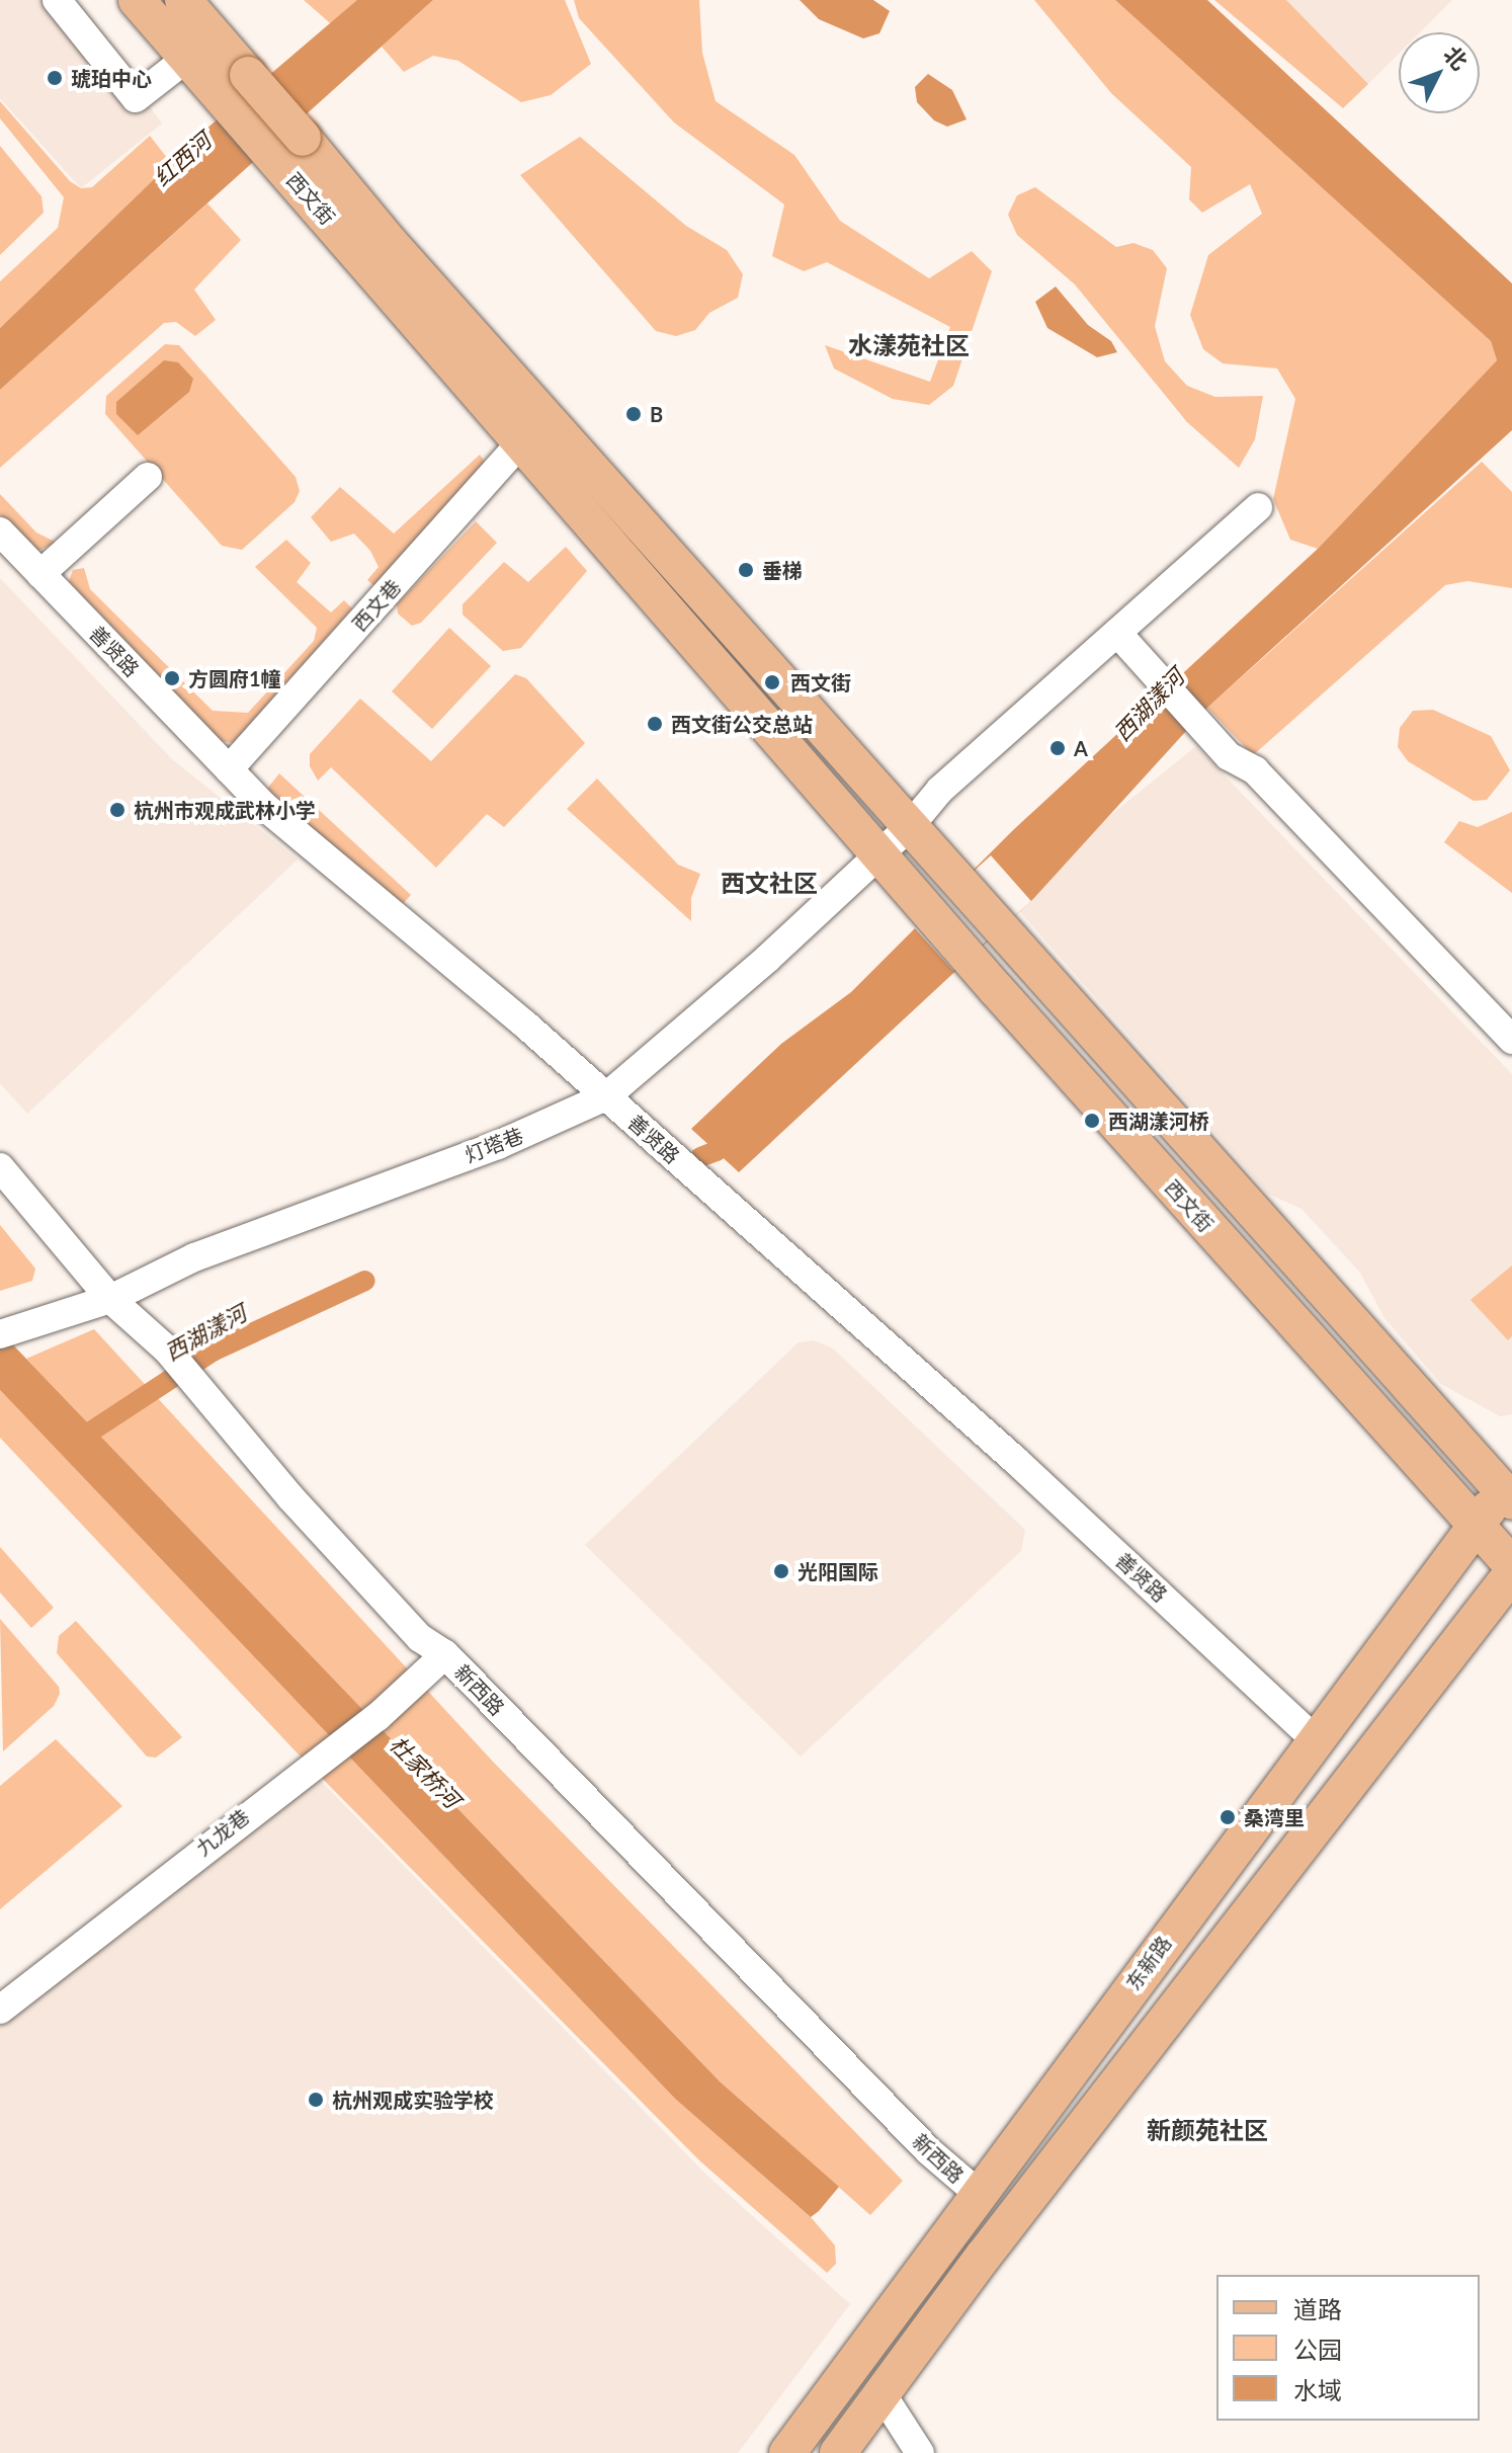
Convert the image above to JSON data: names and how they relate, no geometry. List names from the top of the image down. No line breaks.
{"streets":{"main road":["西文街","东新路"],"street":["西文巷","善贤路","灯塔巷","新西路","九龙巷"]},"crossings":[["西文街","西文巷"],["西文街","灯塔巷"],["西文街","东新路"],["西文巷","善贤路"],["善贤路","灯塔巷"],["善贤路","东新路"],["灯塔巷","新西路"],["新西路","九龙巷"],["新西路","东新路"]],"districts":["水漾苑社区","西文社区","新颜苑社区"],"water":["红西河","西湖漾河","杜家桥河"],"places":["琥珀中心","B","垂梯","方圆府1幢","西文街","西文街公交总站","A","杭州市观成武林小学","西湖漾河桥","光阳国际","桑湾里","杭州观成实验学校"],"legend":["道路","公园","水域"],"north":"top right"}
